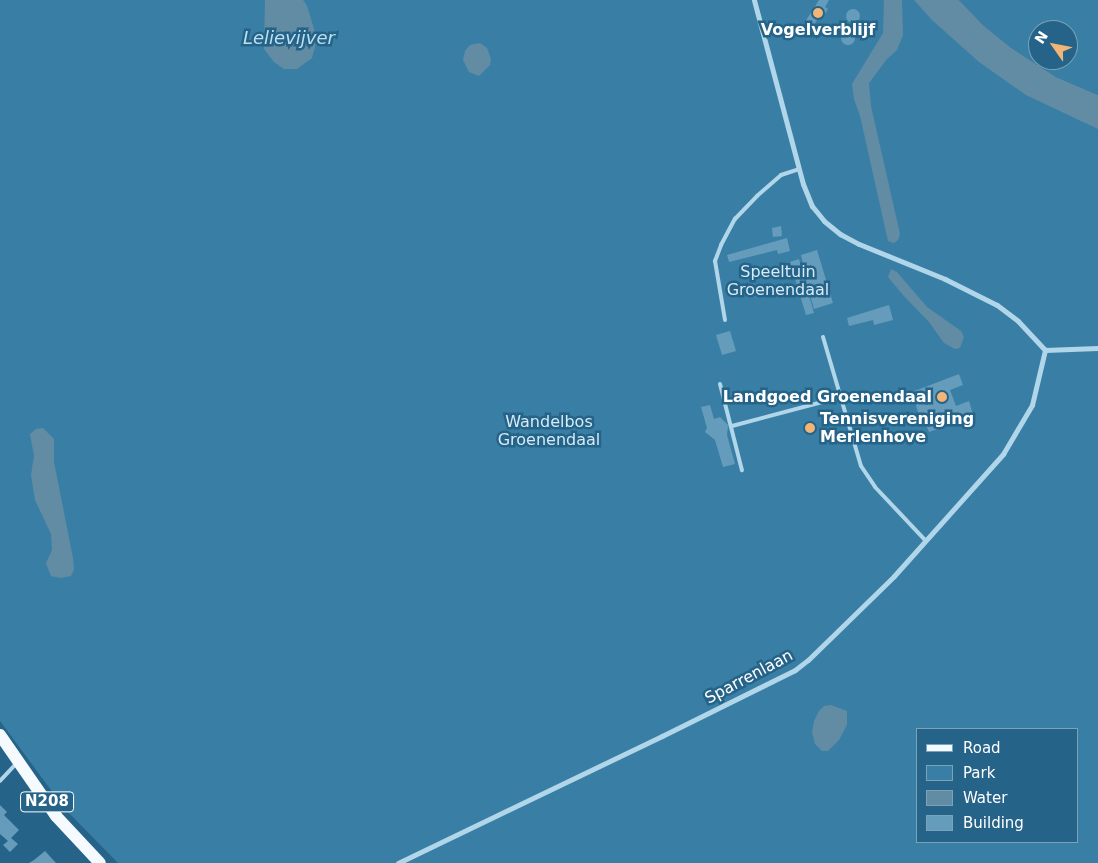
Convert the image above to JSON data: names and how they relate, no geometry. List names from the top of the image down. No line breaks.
{"streets":{"main road":["N208"],"street":["Sparrenlaan"]},"water":["Lelievijver"],"parks":["Speeltuin Groenendaal","Wandelbos Groenendaal"],"places":["Vogelverblijf","Landgoed Groenendaal","Tennisvereniging Merlenhove"],"legend":["Road","Park","Water","Building"],"north":"top left"}
